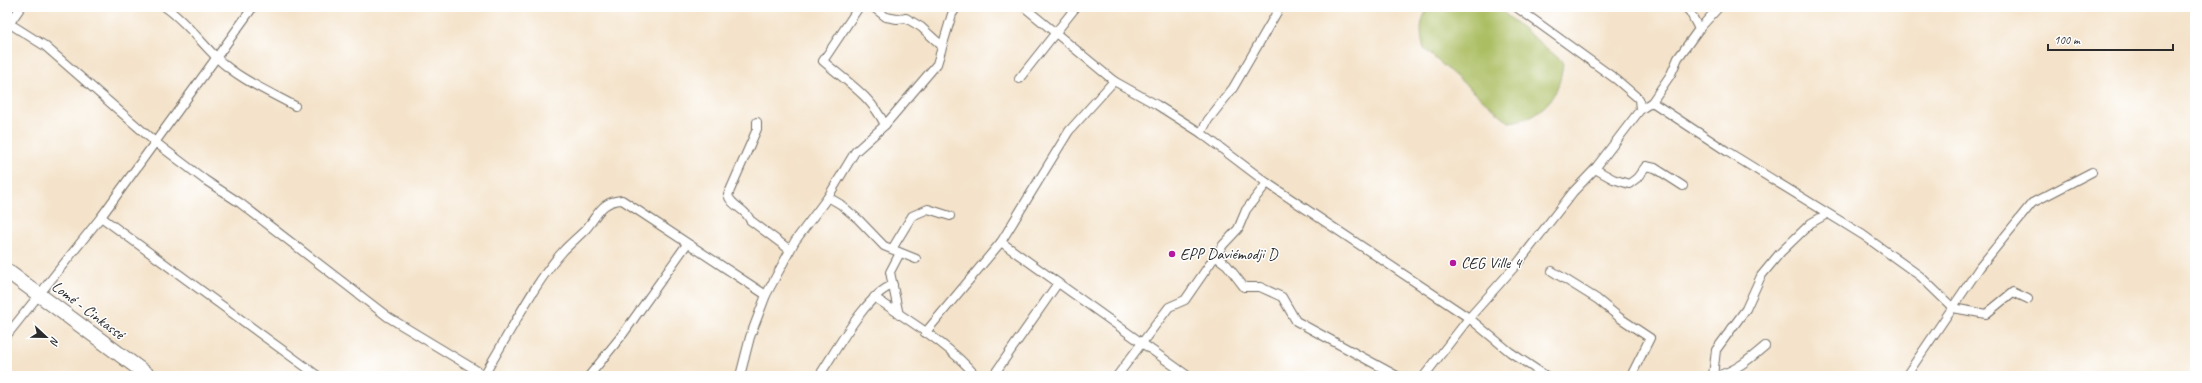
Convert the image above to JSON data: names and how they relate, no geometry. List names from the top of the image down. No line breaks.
{"streets":{"highway":["Lomé - Cinkassé"]},"places":["EPP Daviémodji D","CEG Ville 4"],"scale_bar":"100 m","north":"right"}
